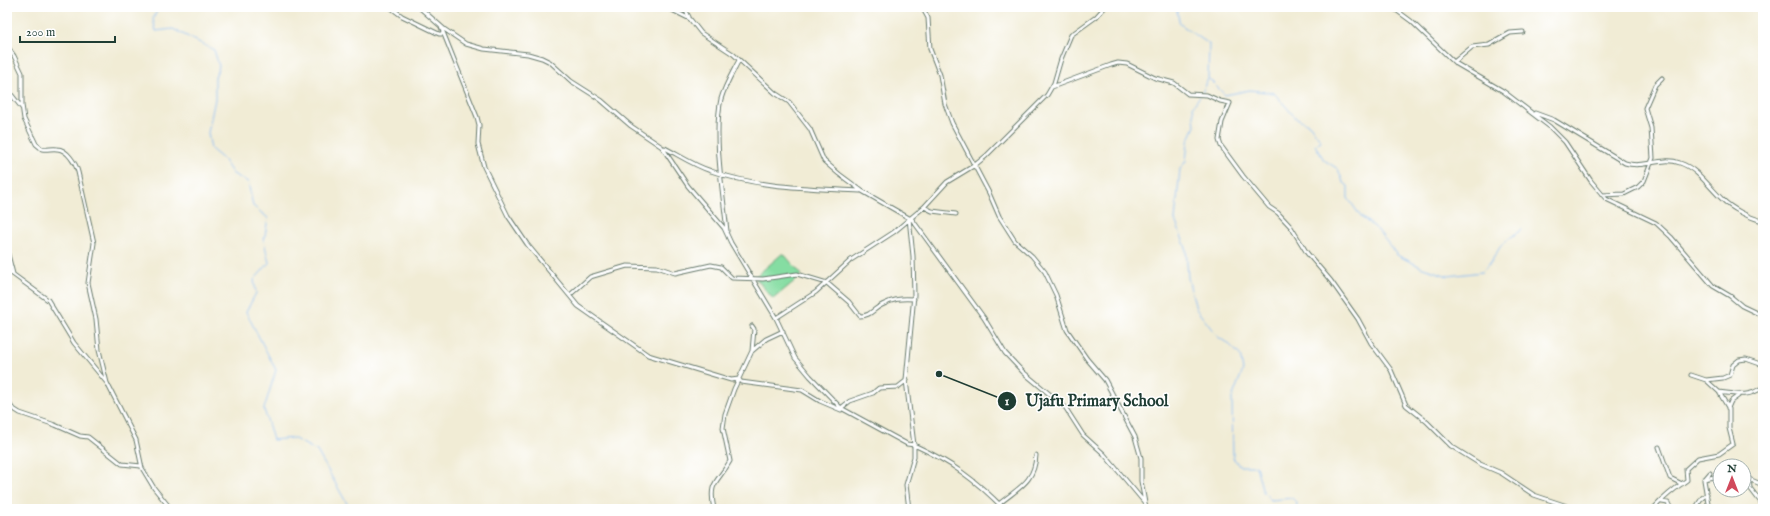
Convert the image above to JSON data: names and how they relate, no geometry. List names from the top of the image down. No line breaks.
{"places":["Ujafu Primary School"],"scale_bar":"200 m","north":"top"}
